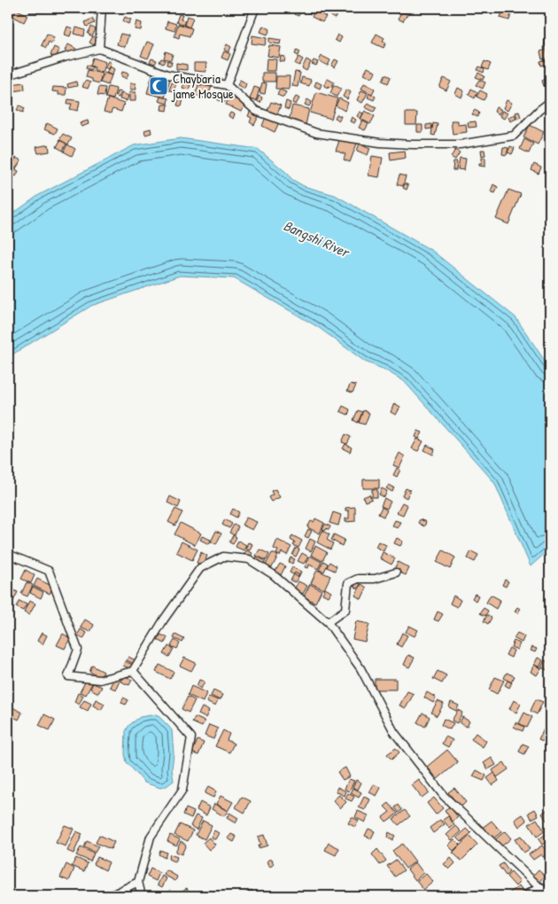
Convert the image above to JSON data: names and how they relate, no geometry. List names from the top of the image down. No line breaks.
{"water":["Bangshi River"],"places":{"mosque":["Chaybaria jame Mosque"]}}
